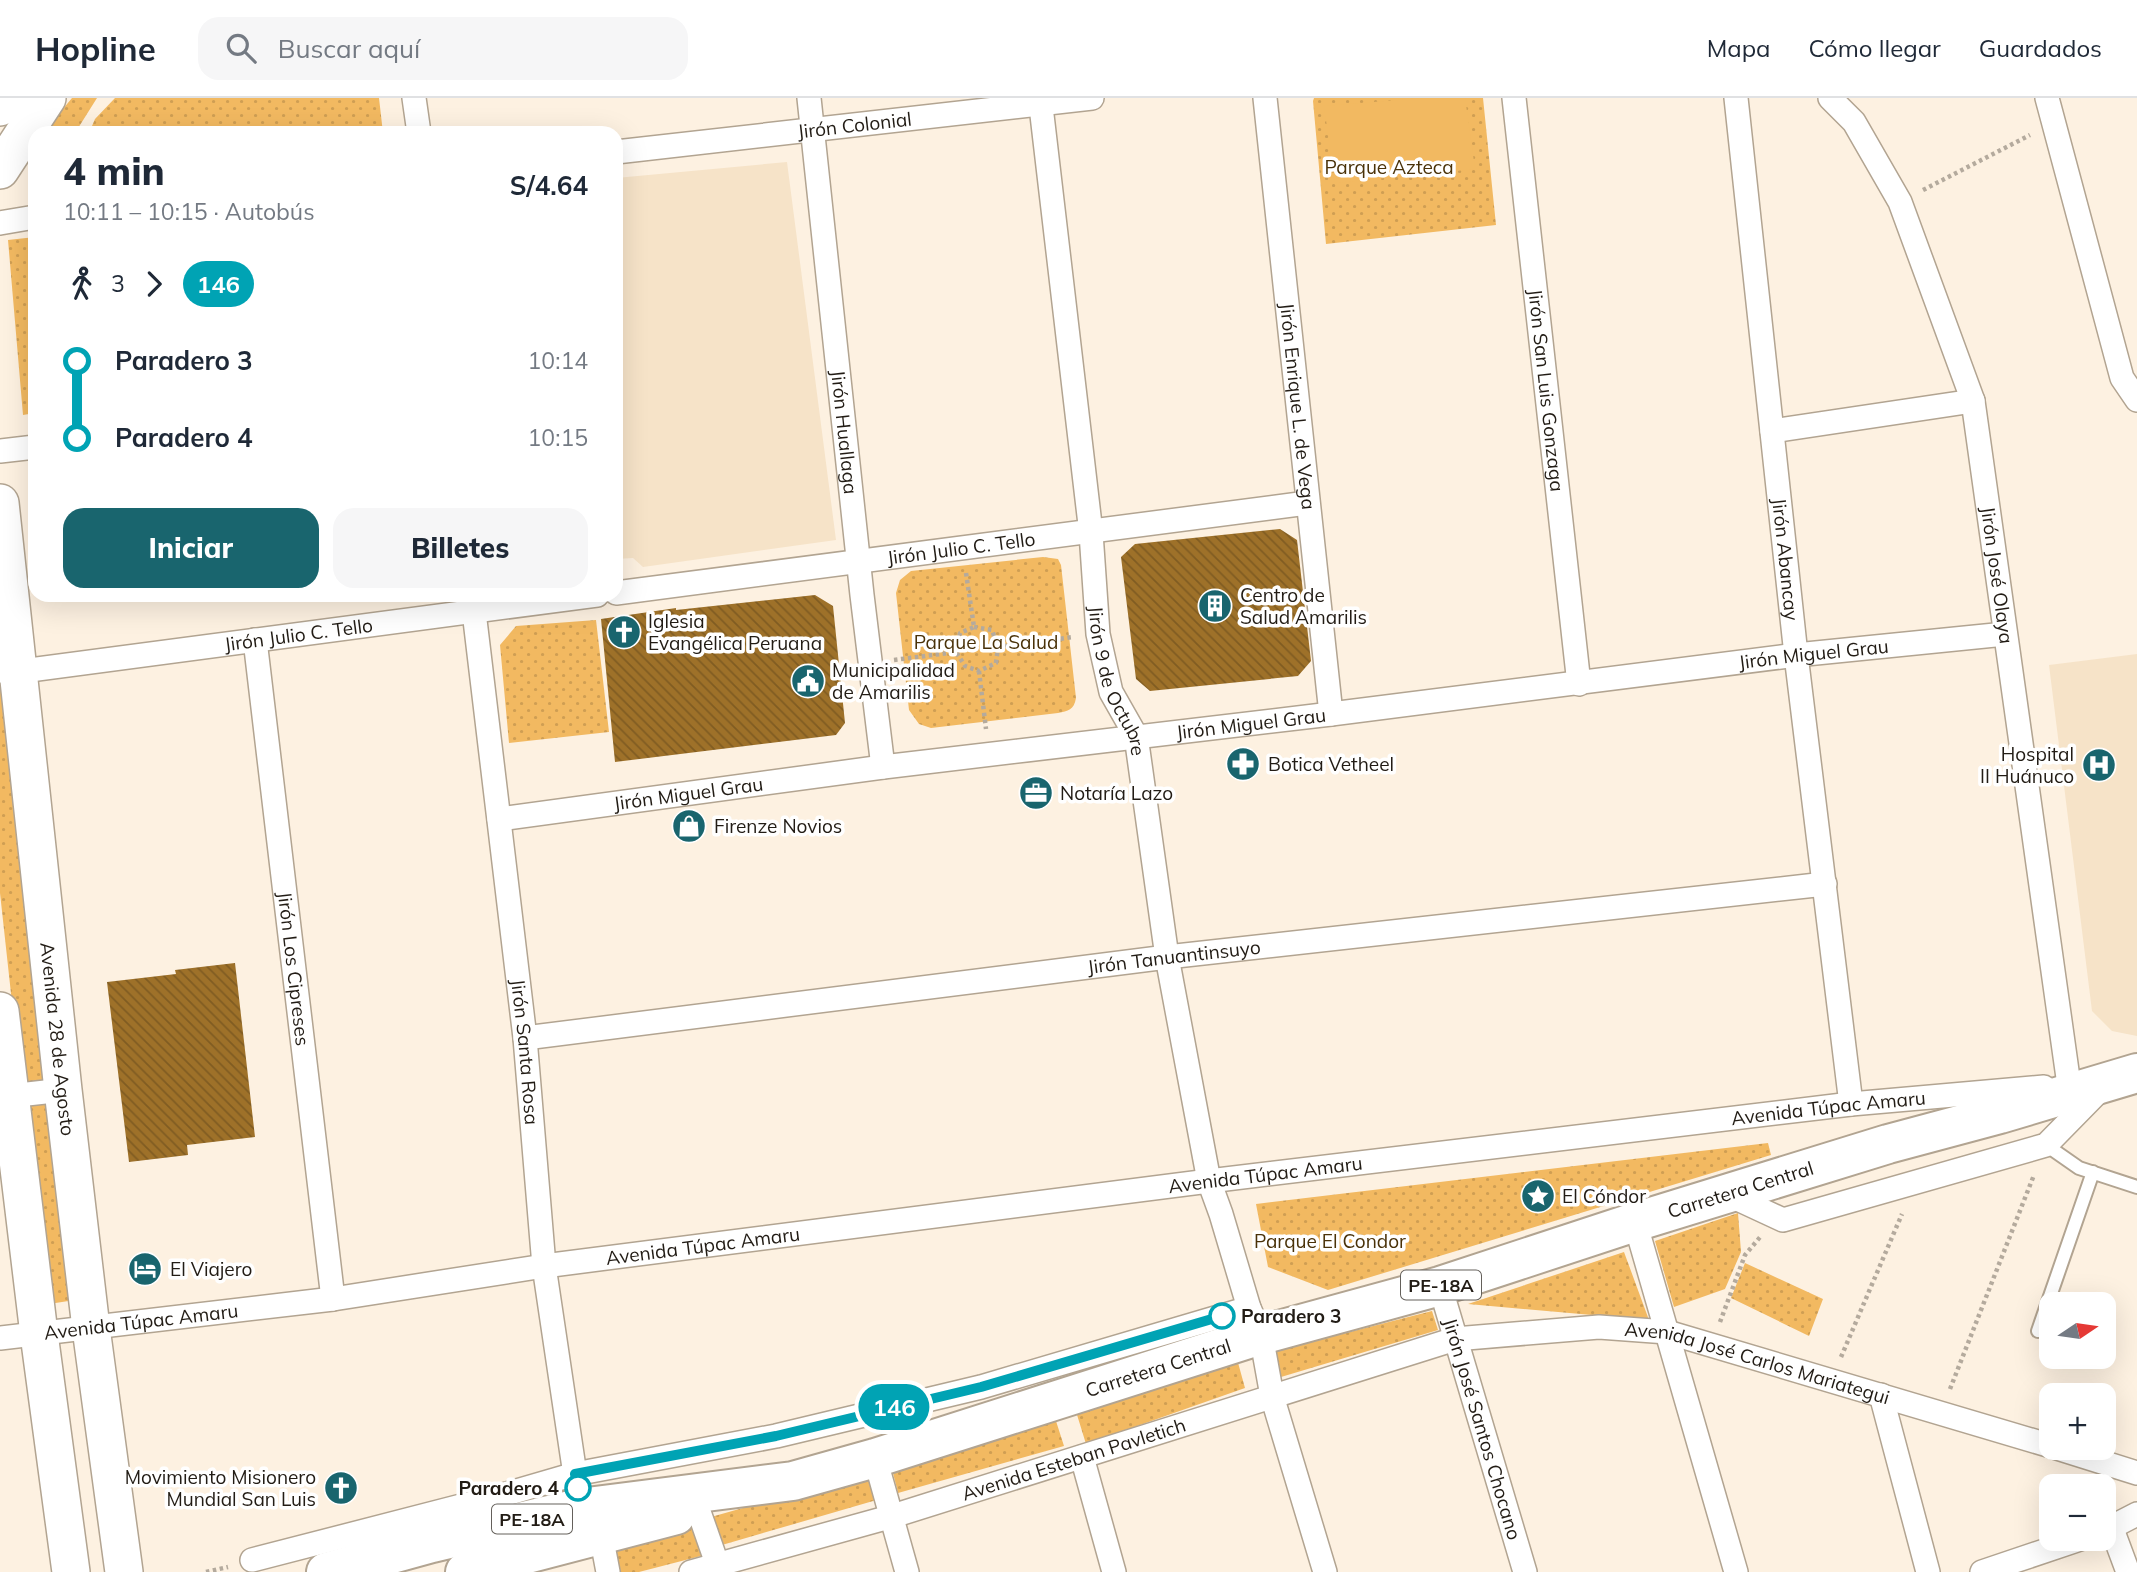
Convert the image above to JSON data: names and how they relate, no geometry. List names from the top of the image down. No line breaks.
{"streets":{"highway":["Carretera Central","PE-18A"],"main road":["Avenida 28 de Agosto"],"street":["Jirón Colonial","Jirón San Luis Gonzaga","Jirón Enrique L. de Vega","Jirón Huallaga","Jirón Julio C. Tello","Jirón Abancay","Jirón José Olaya","Jirón Miguel Grau","Jirón 9 de Octubre","Jirón Tanuantinsuyo","Jirón Los Cipreses","Jirón Santa Rosa","Avenida Túpac Amaru","Avenida José Carlos Mariategui","Jirón José Santos Chocano","Avenida Esteban Pavletich"]},"crossings":[["Jirón Colonial","Jirón Huallaga"],["Jirón Colonial","Jirón 9 de Octubre"],["Jirón San Luis Gonzaga","Jirón Miguel Grau"],["Jirón Enrique L. de Vega","Jirón Julio C. Tello"],["Jirón Enrique L. de Vega","Jirón Miguel Grau"],["Jirón Huallaga","Jirón Julio C. Tello"],["Jirón Huallaga","Jirón Miguel Grau"],["Jirón Julio C. Tello","Jirón 9 de Octubre"],["Jirón Julio C. Tello","Jirón Los Cipreses"],["Jirón Julio C. Tello","Avenida 28 de Agosto"],["Jirón Julio C. Tello","Jirón Santa Rosa"],["Jirón Abancay","Jirón Miguel Grau"],["Jirón Abancay","Jirón Tanuantinsuyo"],["Jirón Abancay","Avenida Túpac Amaru"],["Jirón José Olaya","Jirón Miguel Grau"],["Jirón José Olaya","Avenida Túpac Amaru"],["Jirón Miguel Grau","Jirón 9 de Octubre"],["Jirón Miguel Grau","Jirón Santa Rosa"],["Jirón 9 de Octubre","Jirón Tanuantinsuyo"],["Jirón 9 de Octubre","Avenida Túpac Amaru"],["Jirón 9 de Octubre","Carretera Central"],["Jirón 9 de Octubre","Avenida Esteban Pavletich"],["Jirón Tanuantinsuyo","Jirón Santa Rosa"],["Jirón Los Cipreses","Avenida Túpac Amaru"],["Avenida 28 de Agosto","Avenida Túpac Amaru"],["Jirón Santa Rosa","Avenida Túpac Amaru"],["Jirón Santa Rosa","Carretera Central"],["Avenida Túpac Amaru","Carretera Central"],["Carretera Central","Jirón José Santos Chocano"],["Avenida José Carlos Mariategui","Jirón José Santos Chocano"],["Avenida José Carlos Mariategui","Avenida Esteban Pavletich"],["Jirón José Santos Chocano","Avenida Esteban Pavletich"]],"parks":["Parque Azteca","Parque La Salud","Parque El Condor"],"places":{"building":["Centro de Salud Amarilis"],"church":["Iglesia Evangélica Peruana","Movimiento Misionero Mundial San Luis"],"public building":["Municipalidad de Amarilis"],"pharmacy":["Botica Vetheel"],"hospital":["Hospital II Huánuco"],"office":["Notaría Lazo"],"shop":["Firenze Novios"],"place":["El Cóndor"],"hotel":["El Viajero"],"other":["Paradero 3","Paradero 4"]},"lines":["bus line 146"],"north":"right","page":{"header":"Hopline","search":"Buscar aquí","nav":["Mapa","Cómo llegar","Guardados"],"on_map":"146","heading":["4 min","10:11 – 10:15 · Autobús","S/4.64"],"legs":["3","146"],"list":[{"name":"Paradero 3","value":"10:14"},{"name":"Paradero 4","value":"10:15"}],"buttons":["Iniciar","Billetes"],"map_buttons":["+","−"]}}
